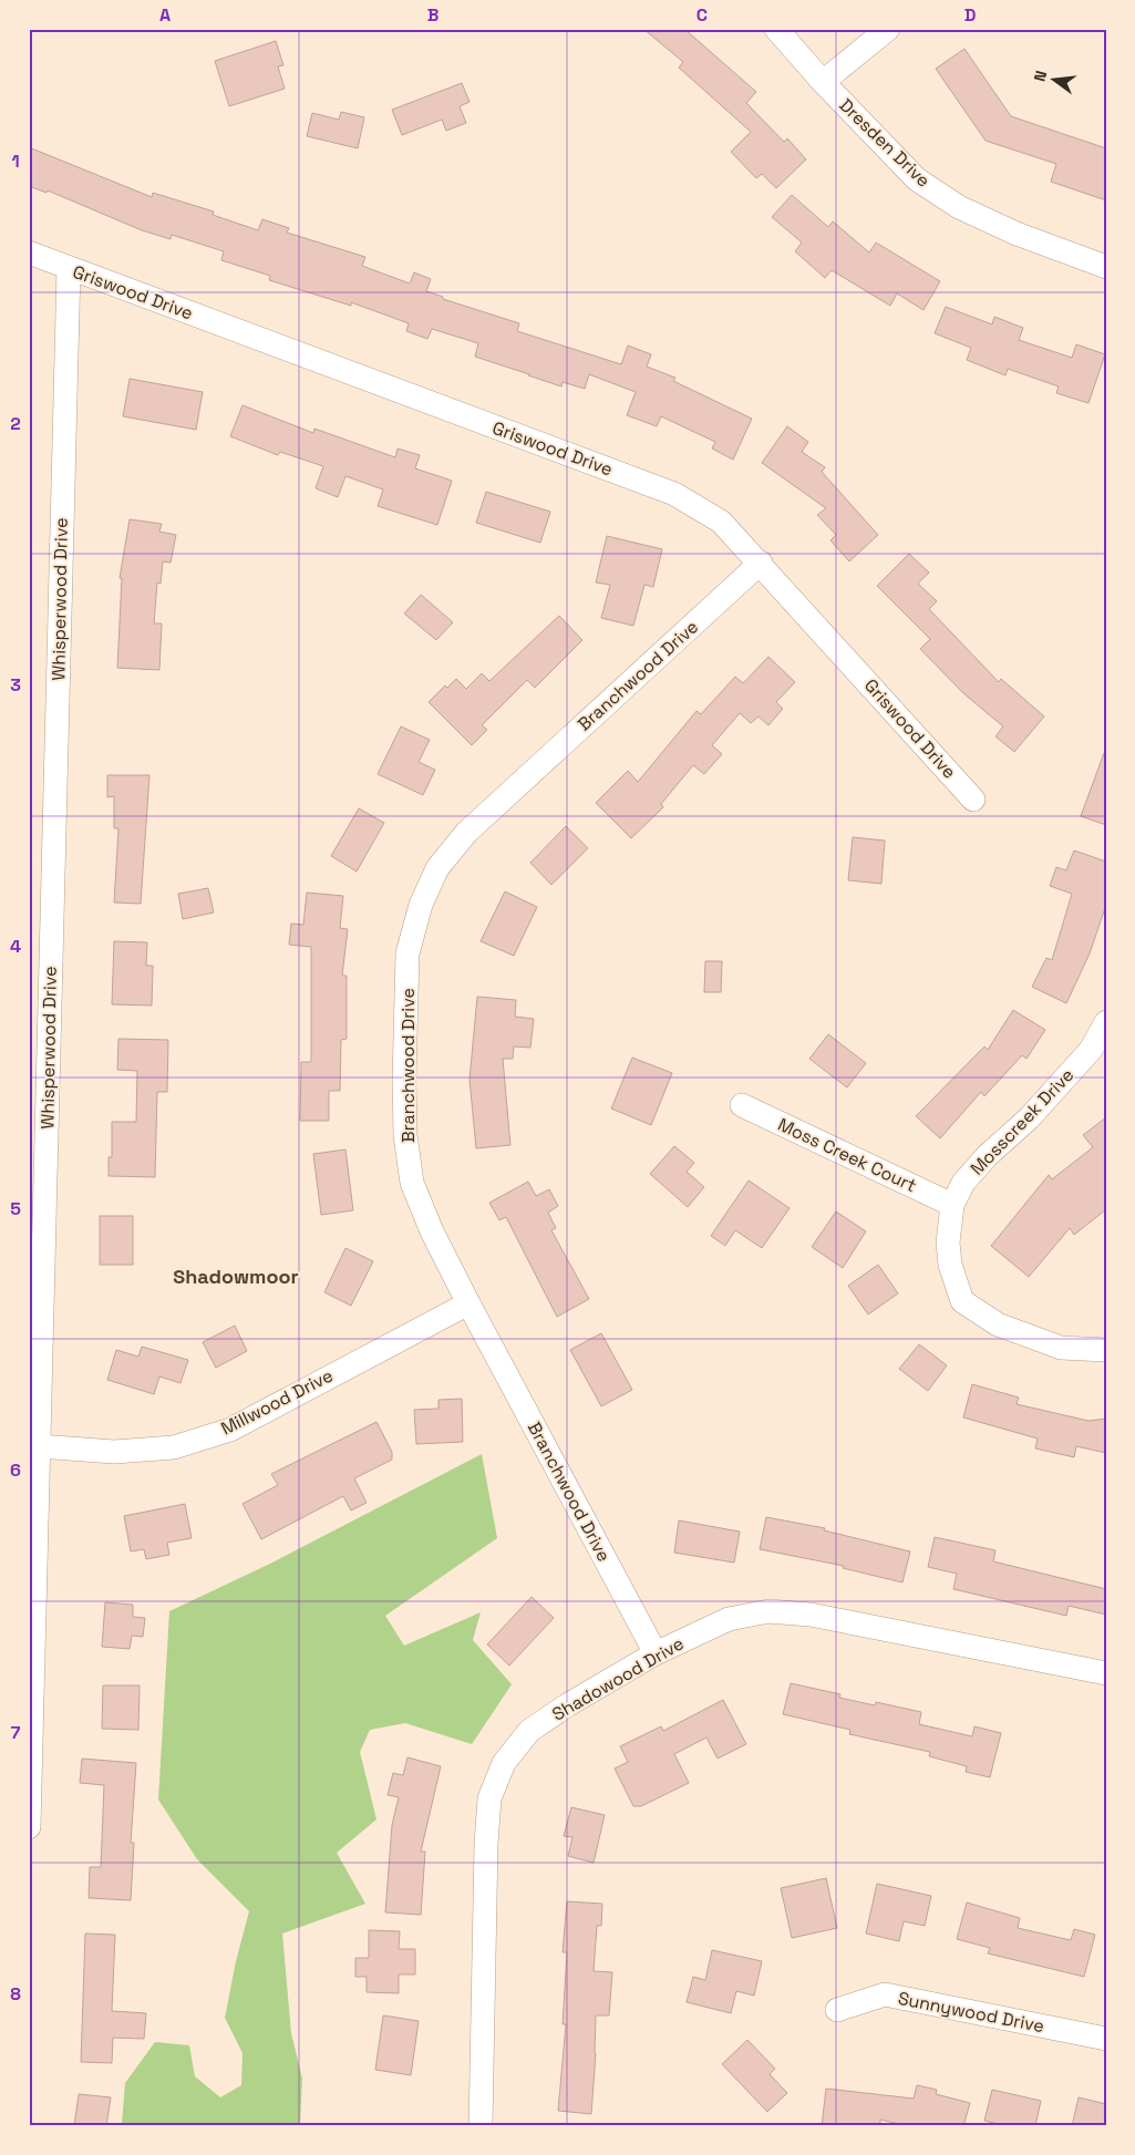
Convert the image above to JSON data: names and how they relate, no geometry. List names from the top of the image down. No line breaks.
{"streets":{"street":["Dresden Drive","Griswood Drive","Whisperwood Drive","Branchwood Drive","Mosscreek Drive","Moss Creek Court","Millwood Drive","Shadowood Drive","Sunnywood Drive"]},"crossings":[["Griswood Drive","Whisperwood Drive"],["Griswood Drive","Branchwood Drive"],["Whisperwood Drive","Millwood Drive"],["Branchwood Drive","Millwood Drive"],["Branchwood Drive","Shadowood Drive"],["Mosscreek Drive","Moss Creek Court"]],"districts":["Shadowmoor"],"north":"left","grid":{"columns":["A","B","C","D"],"rows":["1","2","3","4","5","6","7","8"]}}
